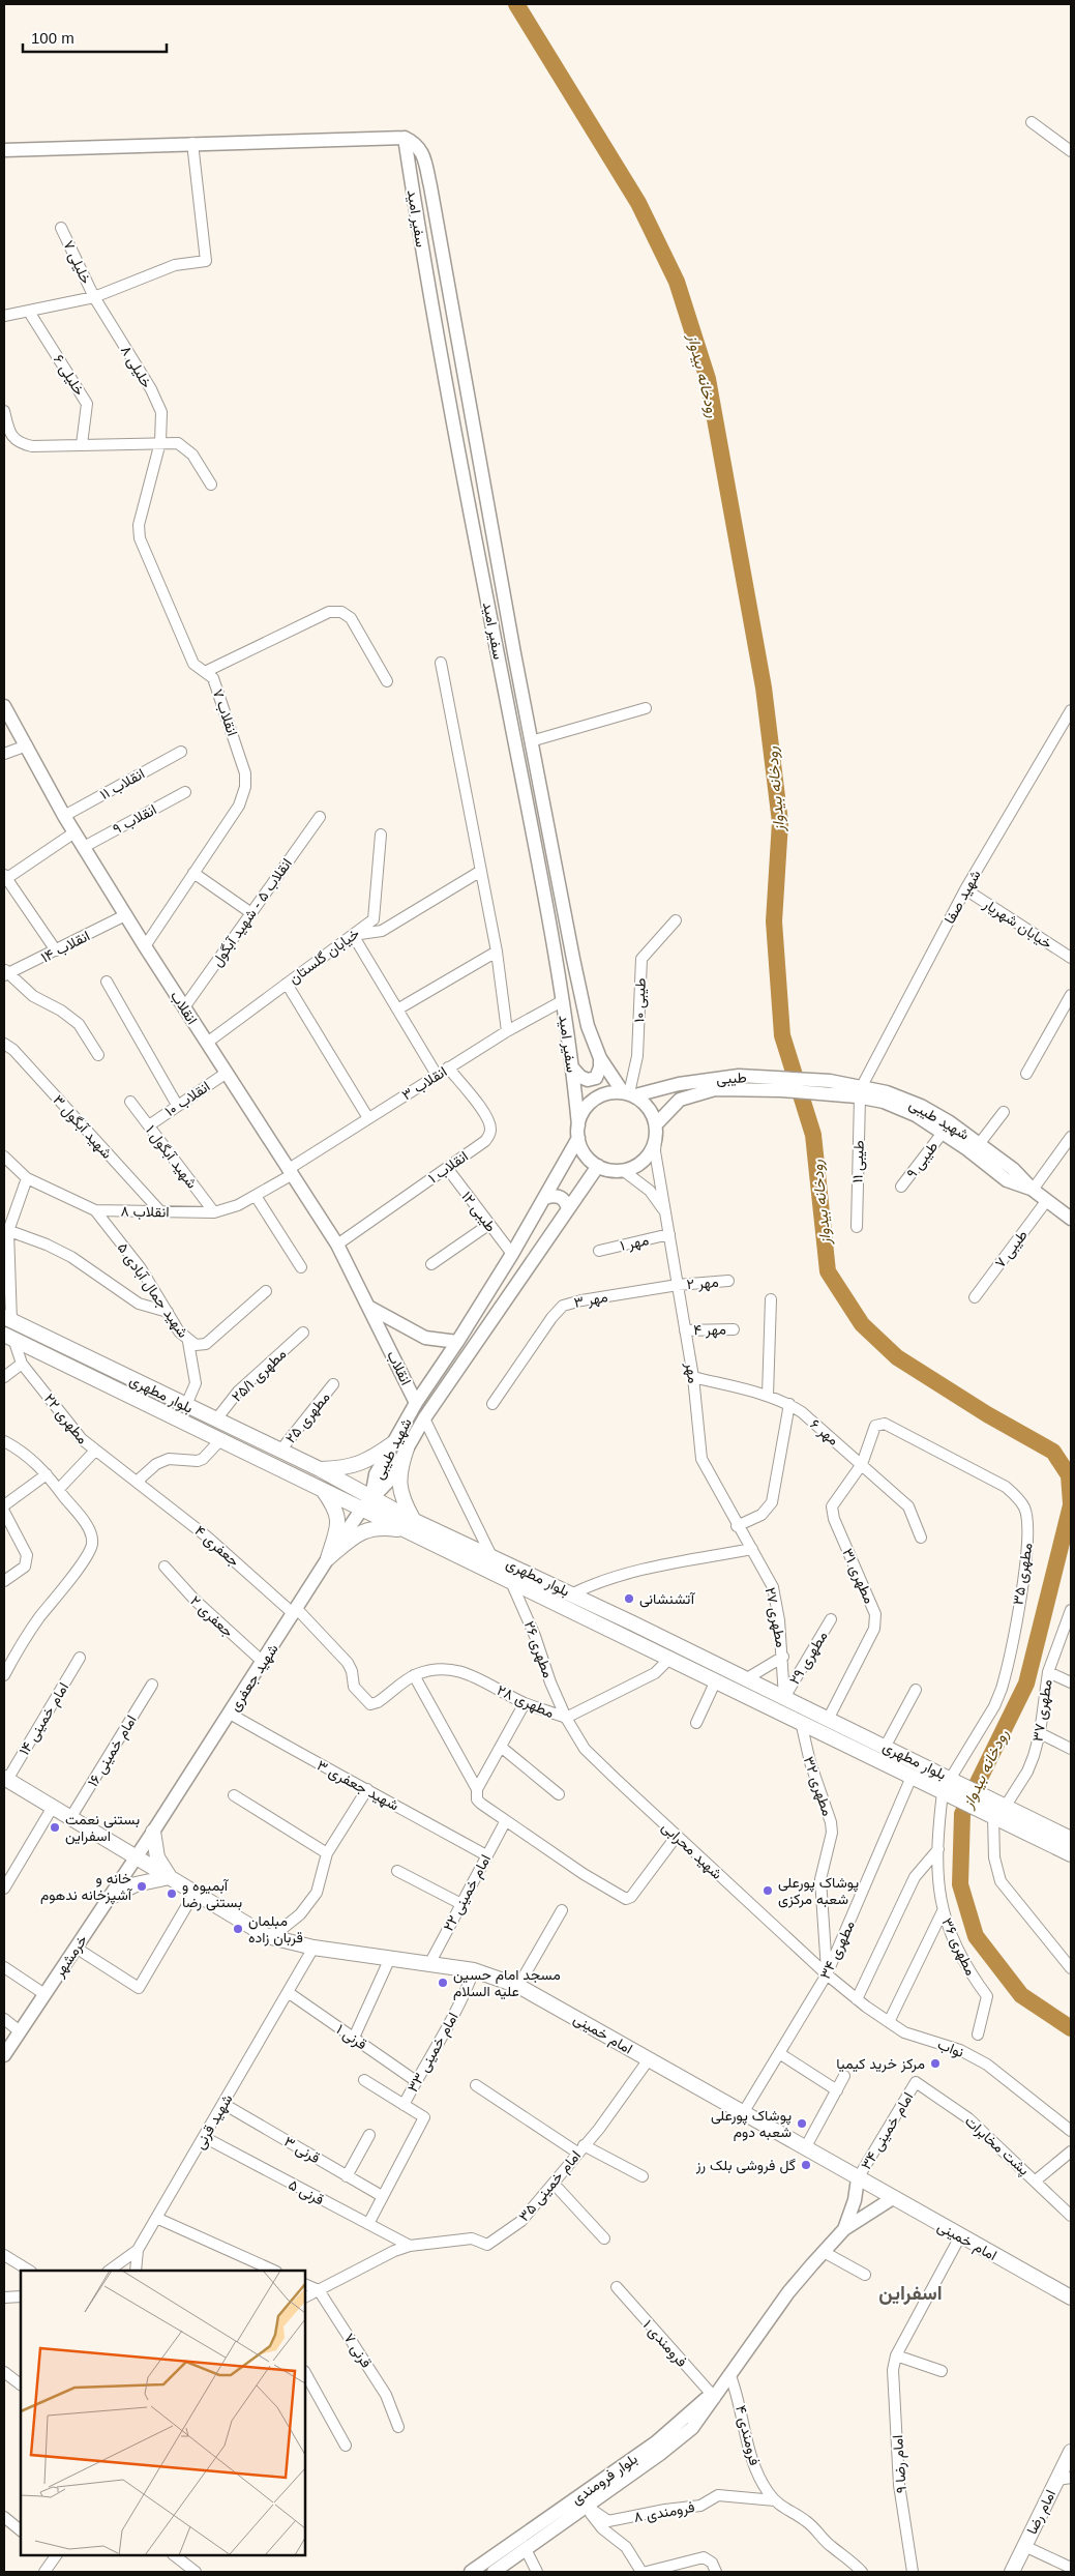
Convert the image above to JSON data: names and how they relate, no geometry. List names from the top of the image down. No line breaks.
{"streets":{"main road":["بلوار مطهری","امام خمینی","امام رضا"],"street":["سفیر امید","خلیلی ۷","خلیلی ۸","خلیلی ۶","انقلاب ۷","انقلاب ۱۱","انقلاب ۹","شهید صفا","انقلاب ۵ - شهید آبگول","خیابان شهریار","انقلاب ۱۴","خیابان گلستان","طیبی ۱۰","انقلاب","طیبی","انقلاب ۳","انقلاب ۱۰","شهید طیبی","شهید آبگول ۳","شهید آبگول ۱","طیبی ۹","طیبی ۱۱","انقلاب ۱","انقلاب ۸","طیبی ۱۲","مهر ۱","طیبی ۷","مهر ۲","شهید جمال آبادی ۵","مهر ۳","مهر ۴","مهر","مطهری ۲۵/۱","مطهری ۲۵","مطهری ۲۲","مهر ۶","جعفری ۴","مطهری ۳۵","مطهری ۳۱","جعفری ۲","مطهری ۲۷","مطهری ۲۶","مطهری ۲۹","شهید جعفری","مطهری ۲۸","مطهری ۳۷","امام خمینی ۱۴","امام خمینی ۱۶","شهید جعفری ۳","مطهری ۳۲","شهید محرابی","امام خمینی ۲۲","مطهری ۳۶","مطهری ۳۴","خرمشهر","قرنی ۱","نواب","امام خمینی ۳۳","شهید قرنی","امام خمینی ۳۴","پشت مخابرات","قرنی ۳","امام خمینی ۳۵","قرنی ۵","فرومندی ۱","قرنی ۷","فرومندی ۴","امام رضا ۹","بلوار فرومندی","فرومندی ۸"]},"crossings":[["سفیر امید","طیبی ۱۰"],["سفیر امید","طیبی"],["سفیر امید","انقلاب ۳"],["سفیر امید","شهید طیبی"],["سفیر امید","مهر"],["خلیلی ۷","خلیلی ۸"],["خلیلی ۸","انقلاب ۷"],["انقلاب ۷","انقلاب"],["انقلاب ۱۱","انقلاب"],["انقلاب ۹","انقلاب"],["شهید صفا","خیابان شهریار"],["شهید صفا","شهید طیبی"],["شهید صفا","طیبی ۱۱"],["انقلاب ۵ - شهید آبگول","انقلاب"],["انقلاب ۱۴","انقلاب"],["خیابان گلستان","انقلاب"],["طیبی ۱۰","طیبی"],["طیبی ۱۰","شهید طیبی"],["طیبی ۱۰","مهر"],["انقلاب","انقلاب ۳"],["انقلاب","انقلاب ۱۰"],["انقلاب","شهید طیبی"],["انقلاب","انقلاب ۱"],["انقلاب","انقلاب ۸"],["طیبی","شهید طیبی"],["طیبی","مهر"],["انقلاب ۳","انقلاب ۱"],["انقلاب ۳","انقلاب ۸"],["انقلاب ۱۰","شهید آبگول ۱"],["شهید طیبی","طیبی ۹"],["شهید طیبی","طیبی ۱۱"],["شهید طیبی","طیبی ۱۲"],["شهید طیبی","طیبی ۷"],["شهید طیبی","مهر"],["شهید طیبی","بلوار مطهری"],["شهید طیبی","شهید جعفری"],["شهید آبگول ۳","انقلاب ۸"],["شهید آبگول ۱","انقلاب ۸"],["انقلاب ۱","طیبی ۱۲"],["انقلاب ۸","شهید جمال آبادی ۵"],["مهر ۱","مهر"],["مهر ۲","مهر ۳"],["مهر ۲","مهر"],["مهر ۳","مهر"],["مهر ۴","مهر"],["مهر","مهر ۶"],["مهر","مطهری ۲۷"],["مطهری ۲۵/۱","بلوار مطهری"],["بلوار مطهری","مطهری ۲۵"],["بلوار مطهری","مطهری ۲۲"],["بلوار مطهری","مطهری ۳۵"],["بلوار مطهری","مطهری ۳۱"],["بلوار مطهری","مطهری ۲۷"],["بلوار مطهری","مطهری ۲۶"],["بلوار مطهری","مطهری ۲۹"],["بلوار مطهری","شهید جعفری"],["بلوار مطهری","مطهری ۲۸"],["بلوار مطهری","مطهری ۳۷"],["بلوار مطهری","مطهری ۳۲"],["بلوار مطهری","مطهری ۳۶"],["بلوار مطهری","مطهری ۳۴"],["مطهری ۲۲","جعفری ۴"],["مهر ۶","مطهری ۳۵"],["مهر ۶","مطهری ۳۱"],["جعفری ۴","شهید جعفری"],["جعفری ۴","مطهری ۲۸"],["مطهری ۳۵","مطهری ۳۱"],["جعفری ۲","شهید جعفری"],["مطهری ۲۷","مطهری ۲۹"],["مطهری ۲۶","مطهری ۲۸"],["مطهری ۲۶","شهید محرابی"],["شهید جعفری","شهید جعفری ۳"],["شهید جعفری","خرمشهر"],["شهید جعفری","امام خمینی"],["مطهری ۲۸","شهید محرابی"],["امام خمینی ۱۴","امام خمینی"],["امام خمینی ۱۶","امام خمینی"],["شهید جعفری ۳","امام خمینی ۲۲"],["مطهری ۳۲","شهید محرابی"],["مطهری ۳۲","مطهری ۳۴"],["مطهری ۳۲","نواب"],["شهید محرابی","مطهری ۳۴"],["شهید محرابی","نواب"],["امام خمینی ۲۲","امام خمینی"],["مطهری ۳۴","امام خمینی"],["مطهری ۳۴","نواب"],["خرمشهر","امام خمینی"],["امام خمینی","امام خمینی ۳۳"],["امام خمینی","شهید قرنی"],["امام خمینی","امام خمینی ۳۴"],["امام خمینی","امام خمینی ۳۵"],["قرنی ۱","امام خمینی ۳۳"],["قرنی ۱","شهید قرنی"],["شهید قرنی","قرنی ۳"],["شهید قرنی","قرنی ۵"],["امام خمینی ۳۴","پشت مخابرات"],["امام خمینی ۳۵","قرنی ۵"],["امام خمینی ۳۵","قرنی ۷"],["فرومندی ۱","بلوار فرومندی"],["فرومندی ۴","بلوار فرومندی"],["فرومندی ۴","فرومندی ۸"],["بلوار فرومندی","فرومندی ۸"]],"districts":["اسفراین"],"water":["رودخانه بیدواز"],"places":["آتشنشانی","بستنی نعمت اسفراین","خانه و آشپزخانه ندهوم","پوشاک پورعلی شعبه مرکزی","آبمیوه و بستنی رضا","مبلمان قربان زاده","مسجد امام حسین علیه السلام","مرکز خرید کیمیا","پوشاک پورعلی شعبه دوم","گل فروشی بلک رز"],"scale_bar":"100 m"}
